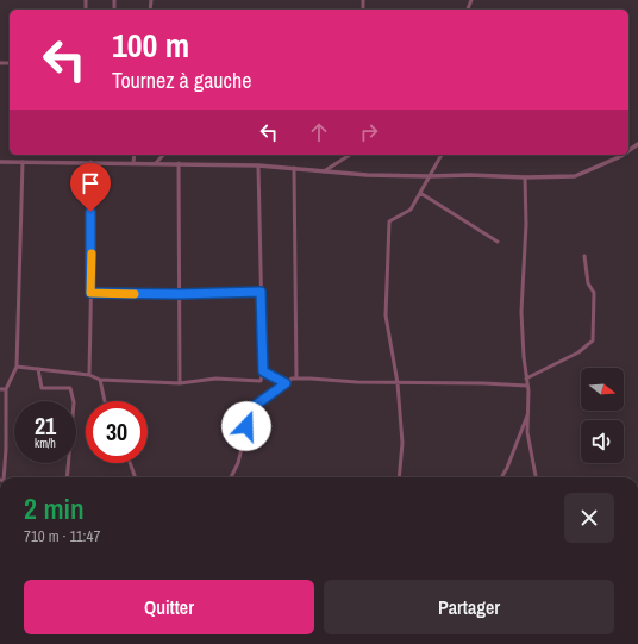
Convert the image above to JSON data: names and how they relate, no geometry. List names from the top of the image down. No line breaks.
{"north":"right","page":{"turn":["100 m","Tournez à gauche"],"speed":"21 km/h","limit":"30","heading":["2 min","710 m · 11:47"],"buttons":["Quitter","Partager"]}}
